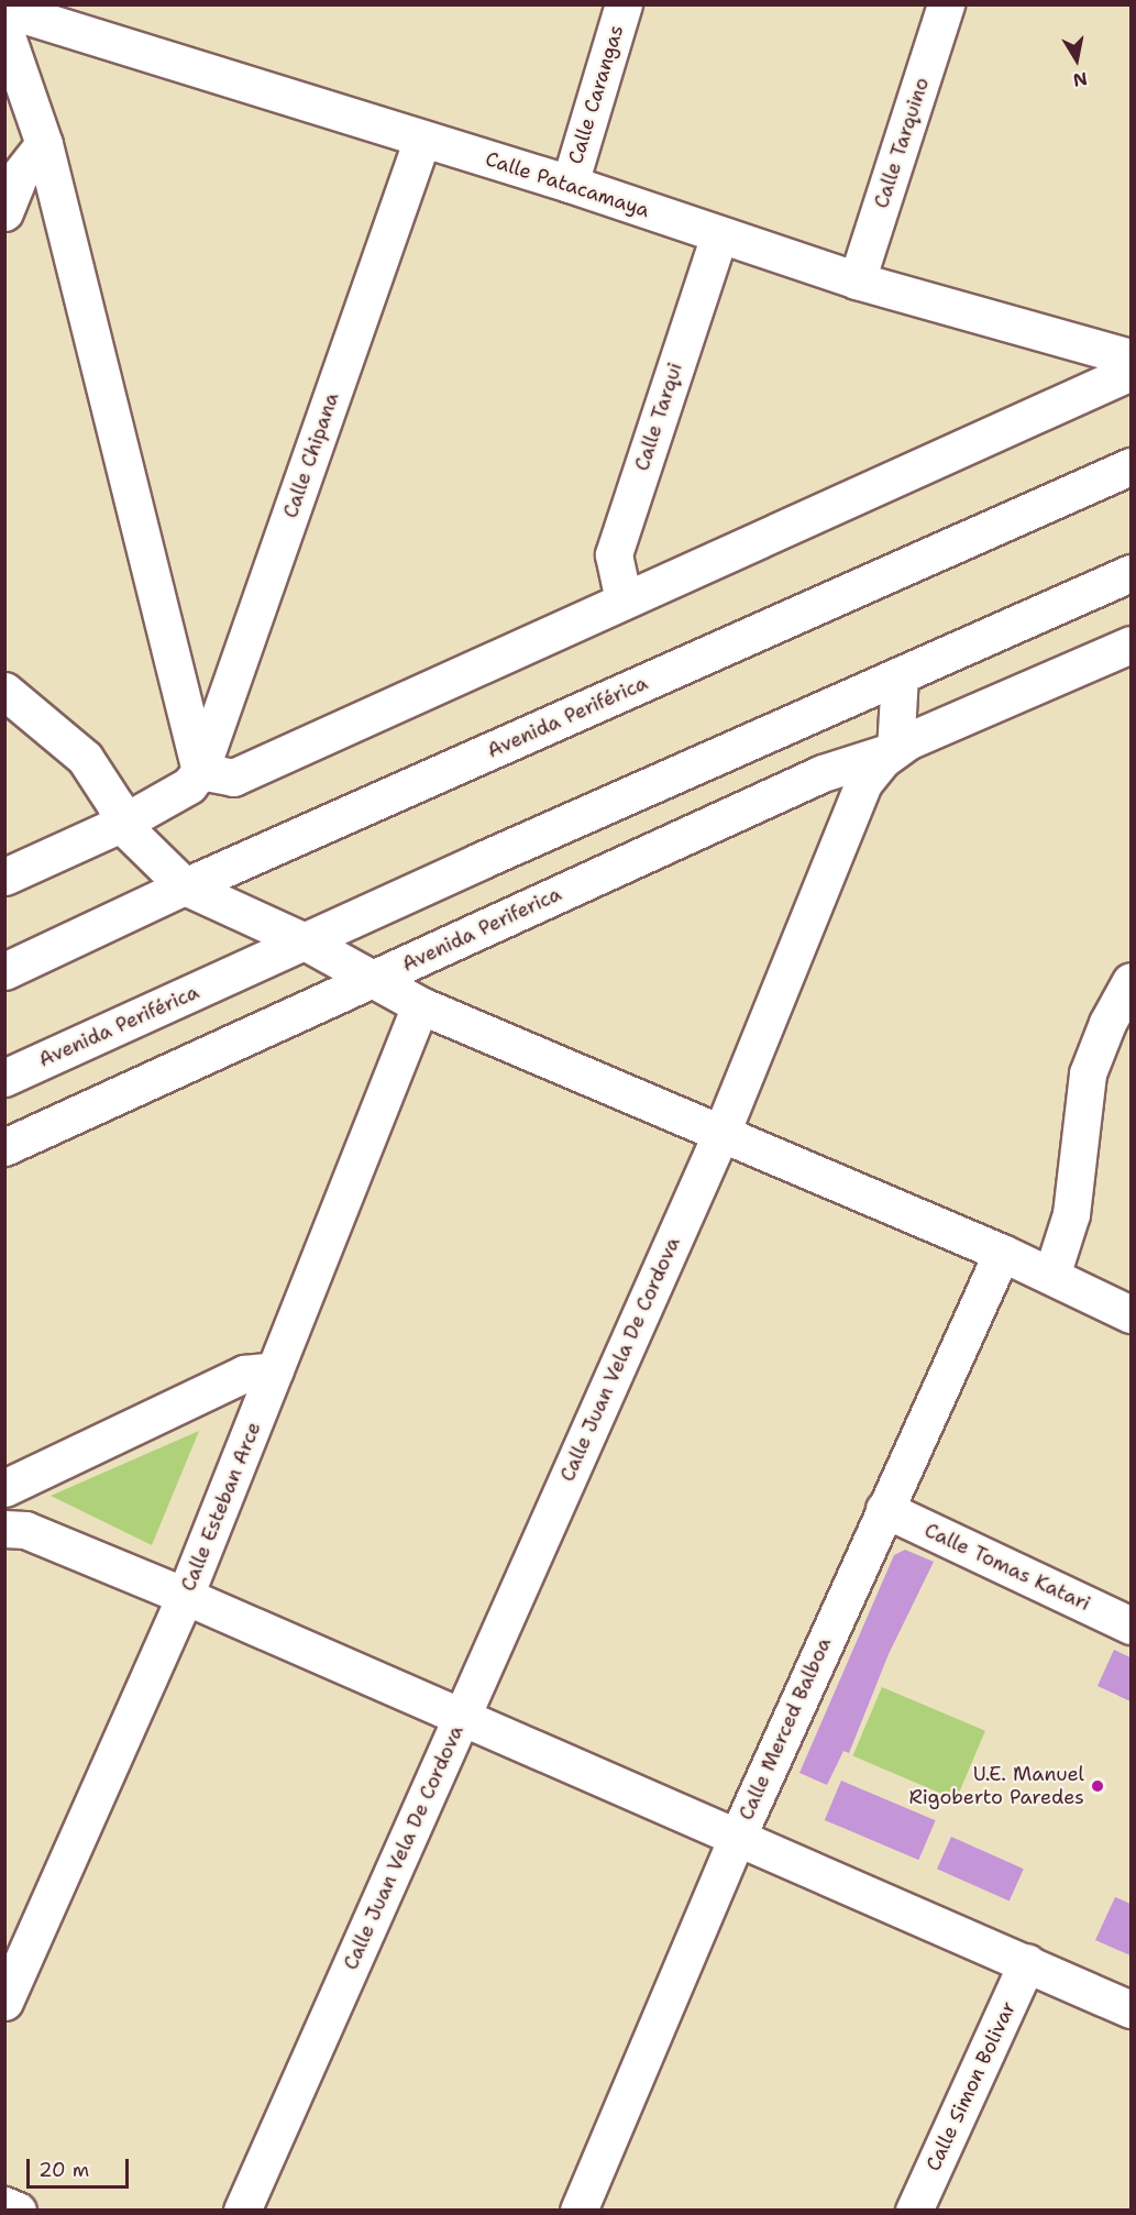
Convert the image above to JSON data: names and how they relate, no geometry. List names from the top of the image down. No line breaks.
{"streets":{"street":["Calle Carangas","Calle Tarquino","Calle Patacamaya","Calle Tarqui","Calle Chipana","Avenida Periférica","Avenida Periferica","Calle Juan Vela De Cordova","Calle Esteban Arce","Calle Tomas Katari","Calle Merced Balboa","Calle Simon Bolivar"]},"crossings":[["Calle Carangas","Calle Patacamaya"],["Calle Tarquino","Calle Patacamaya"],["Calle Patacamaya","Calle Tarqui"],["Calle Patacamaya","Calle Chipana"],["Avenida Periferica","Calle Juan Vela De Cordova"],["Calle Tomas Katari","Calle Merced Balboa"]],"places":["U.E. Manuel Rigoberto Paredes"],"scale_bar":"20 m","north":"bottom"}
